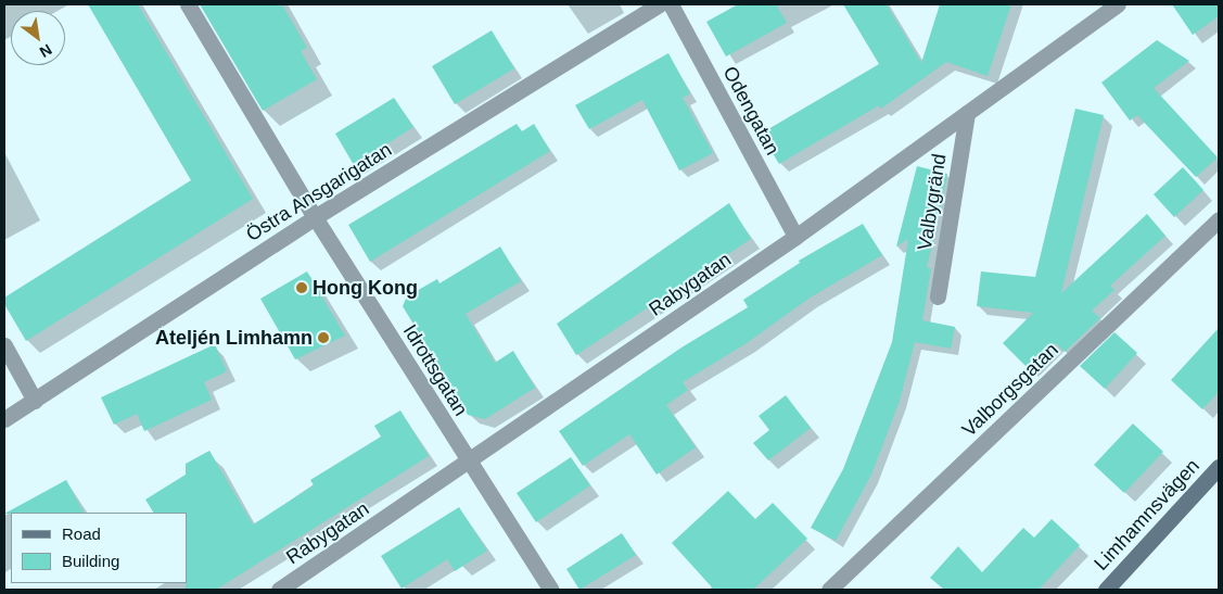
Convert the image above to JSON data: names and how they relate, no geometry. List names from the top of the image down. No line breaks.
{"streets":{"main road":["Limhamnsvägen"],"street":["Odengatan","Östra Ansgarigatan","Valbygränd","Rabygatan","Idrottsgatan","Valborgsgatan"]},"crossings":[["Odengatan","Rabygatan"],["Östra Ansgarigatan","Idrottsgatan"],["Valbygränd","Rabygatan"],["Rabygatan","Idrottsgatan"]],"places":["Hong Kong","Ateljén Limhamn"],"legend":["Road","Building"],"north":"bottom right"}
